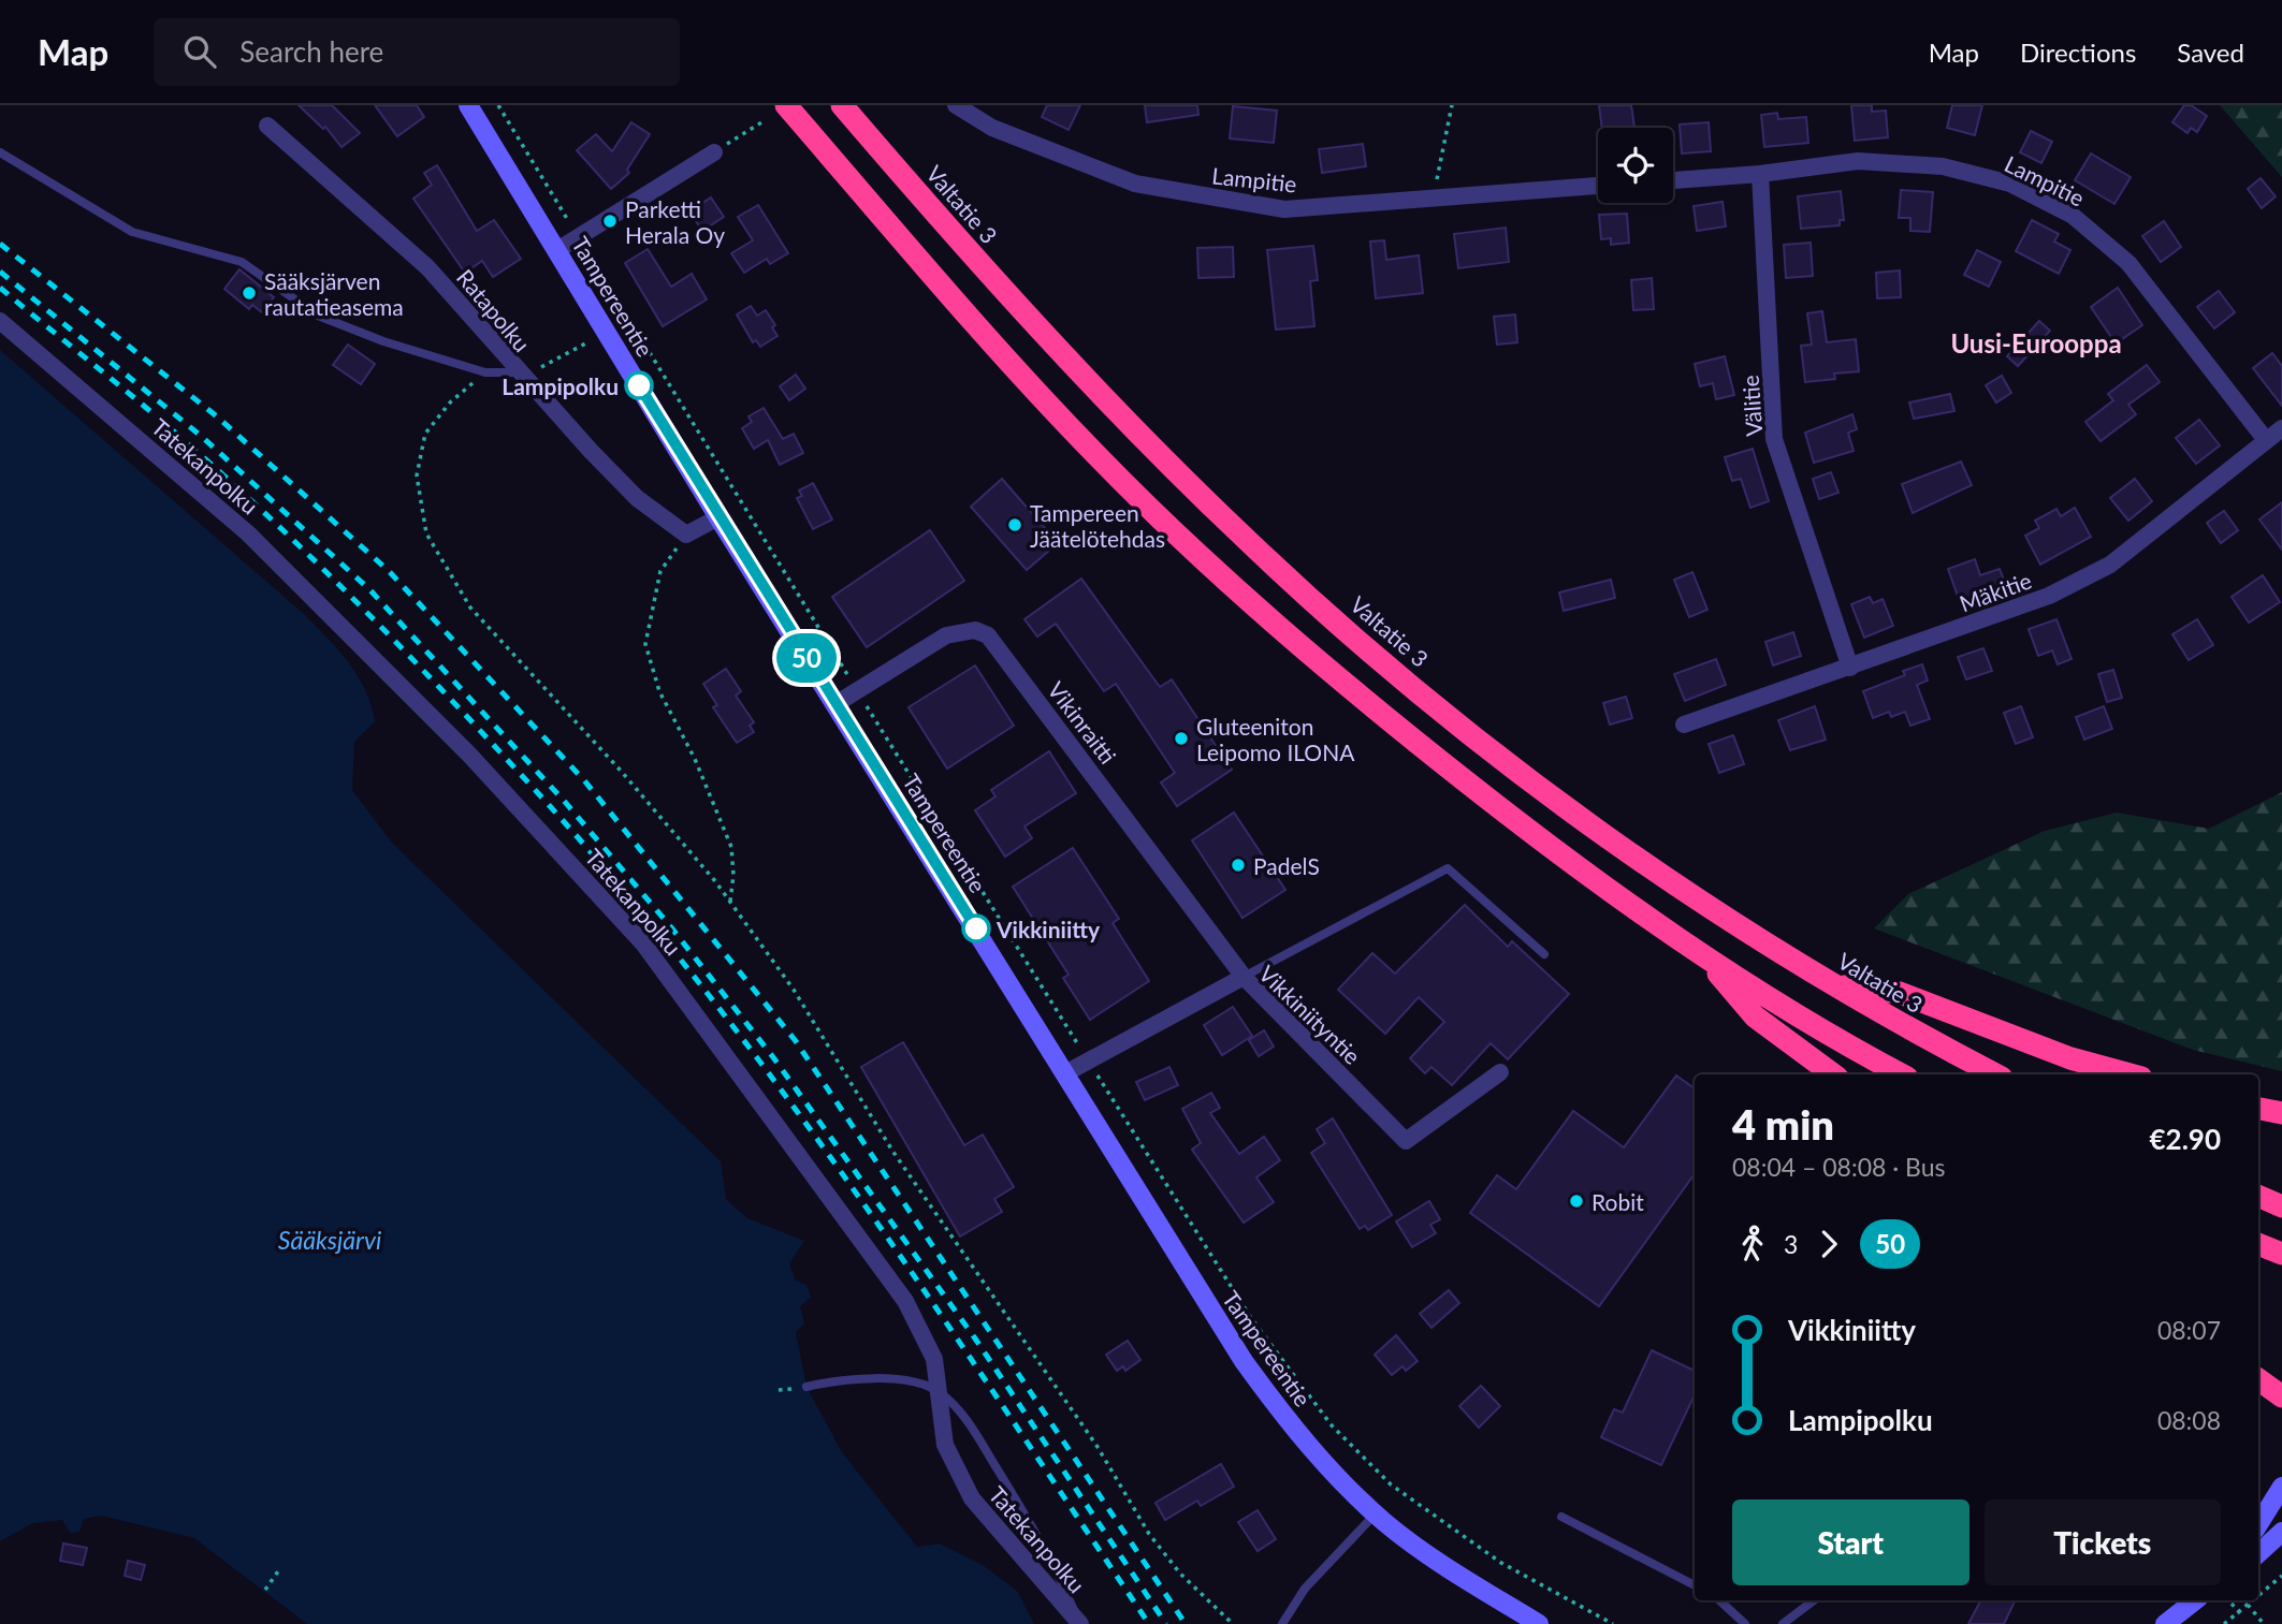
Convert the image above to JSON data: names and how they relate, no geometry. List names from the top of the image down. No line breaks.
{"streets":{"highway":["Valtatie 3"],"main road":["Tampereentie"],"street":["Lampitie","Ratapolku","Välitie","Tatekanpolku","Mäkitie","Vikinraitti","Vikkiniityntie"]},"crossings":[["Lampitie","Välitie"],["Lampitie","Mäkitie"],["Tampereentie","Vikinraitti"],["Tampereentie","Vikkiniityntie"],["Välitie","Mäkitie"],["Vikinraitti","Vikkiniityntie"]],"districts":["Uusi-Eurooppa"],"water":["Sääksjärvi"],"places":["Parketti Herala Oy","Sääksjärven rautatieasema","Lampipolku","Tampereen Jäätelötehdas","Gluteeniton Leipomo ILONA","PadelS","Vikkiniitty","Robit"],"lines":["bus line 50"],"page":{"header":"Map","search":"Search here","nav":["Map","Directions","Saved"],"on_map":"50","heading":["4 min","08:04 – 08:08 · Bus","€2.90"],"legs":["3","50"],"list":[{"name":"Vikkiniitty","value":"08:07"},{"name":"Lampipolku","value":"08:08"}],"buttons":["Start","Tickets"]}}
